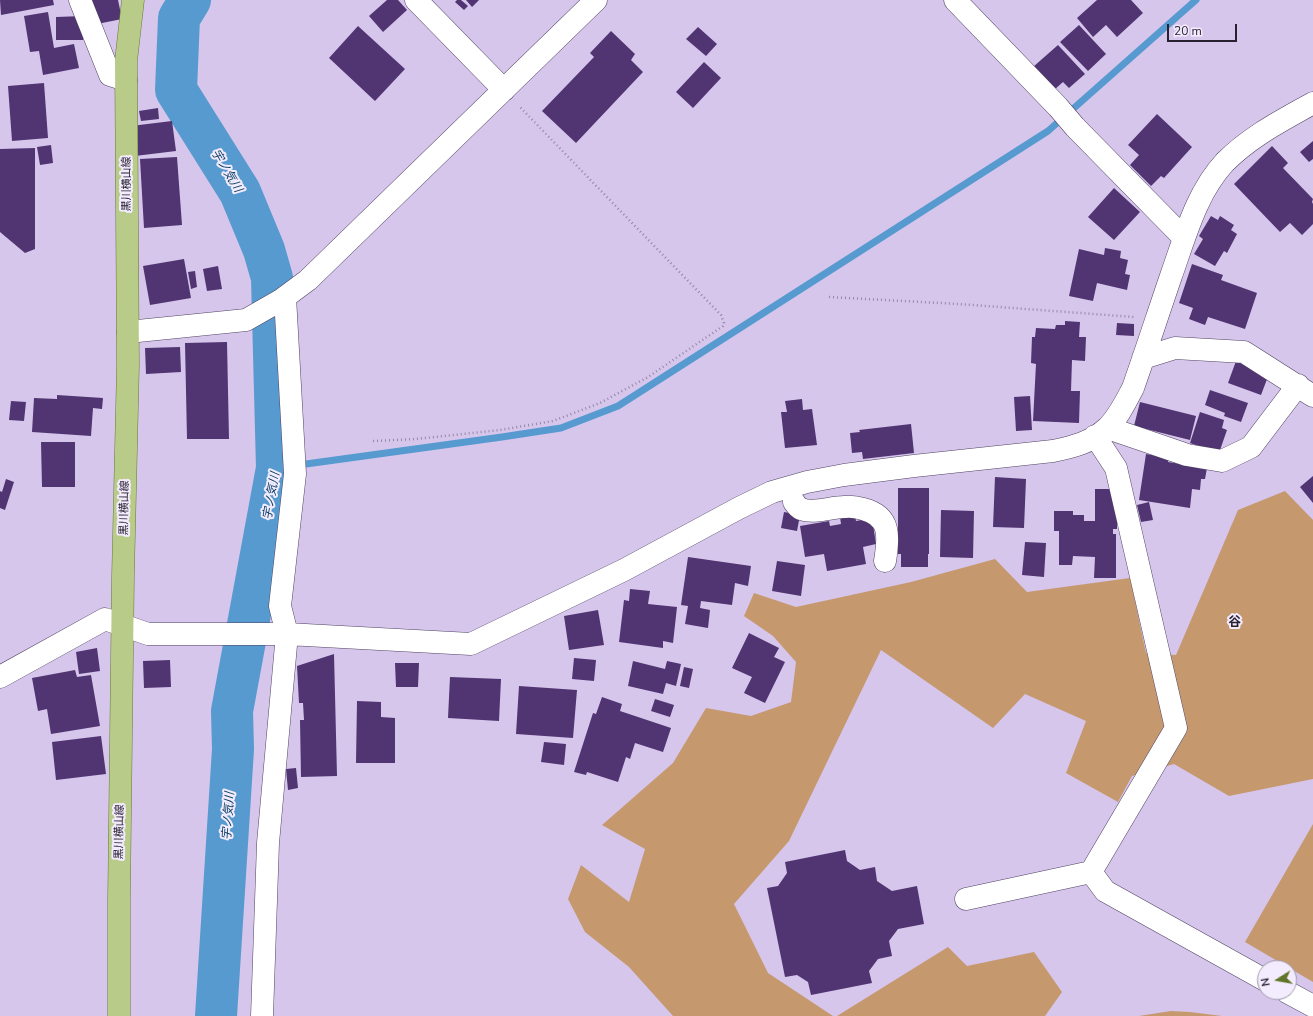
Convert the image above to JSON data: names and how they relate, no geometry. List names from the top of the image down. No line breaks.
{"streets":{"main road":["黒川横山線"]},"districts":["谷"],"water":["宇ノ気川"],"scale_bar":"20 m","north":"left"}
